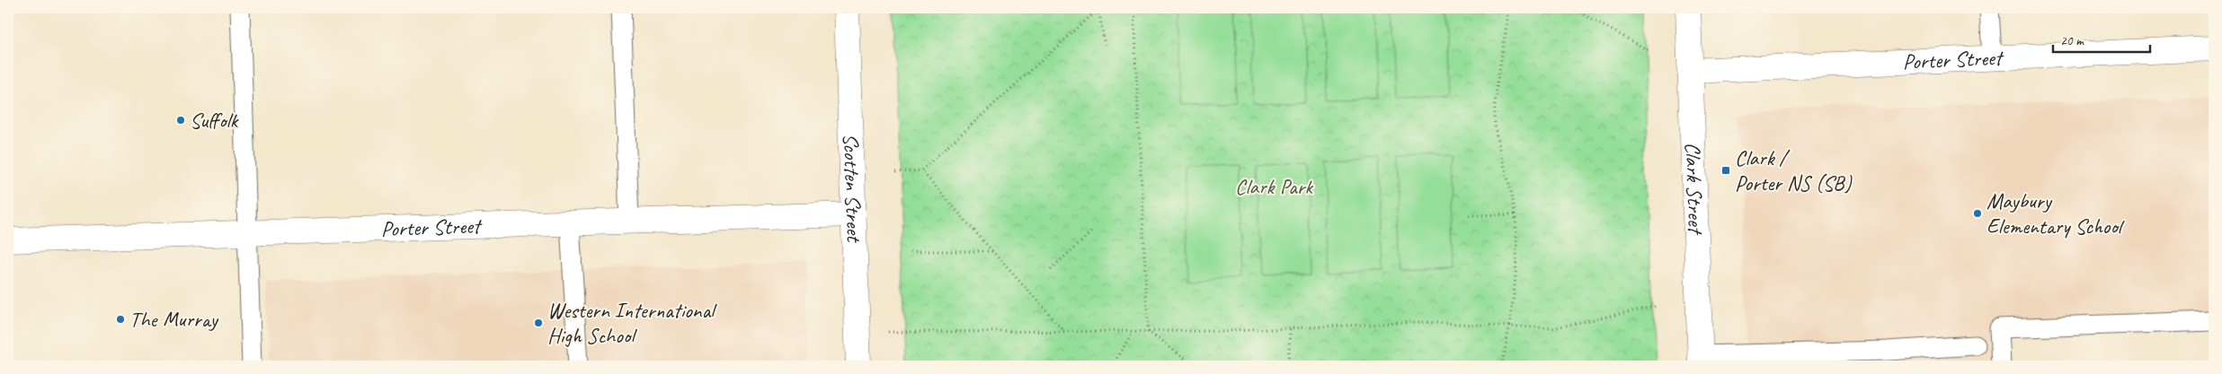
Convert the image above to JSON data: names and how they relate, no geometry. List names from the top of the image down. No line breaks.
{"streets":{"street":["Porter Street","Clark Street","Scotten Street"]},"crossings":[["Porter Street","Clark Street"],["Porter Street","Scotten Street"]],"parks":["Clark Park"],"places":{"other":["Suffolk","Maybury Elementary School","The Murray","Western International High School"],"transit":["Clark / Porter NS (SB)"]},"scale_bar":"20 m"}
